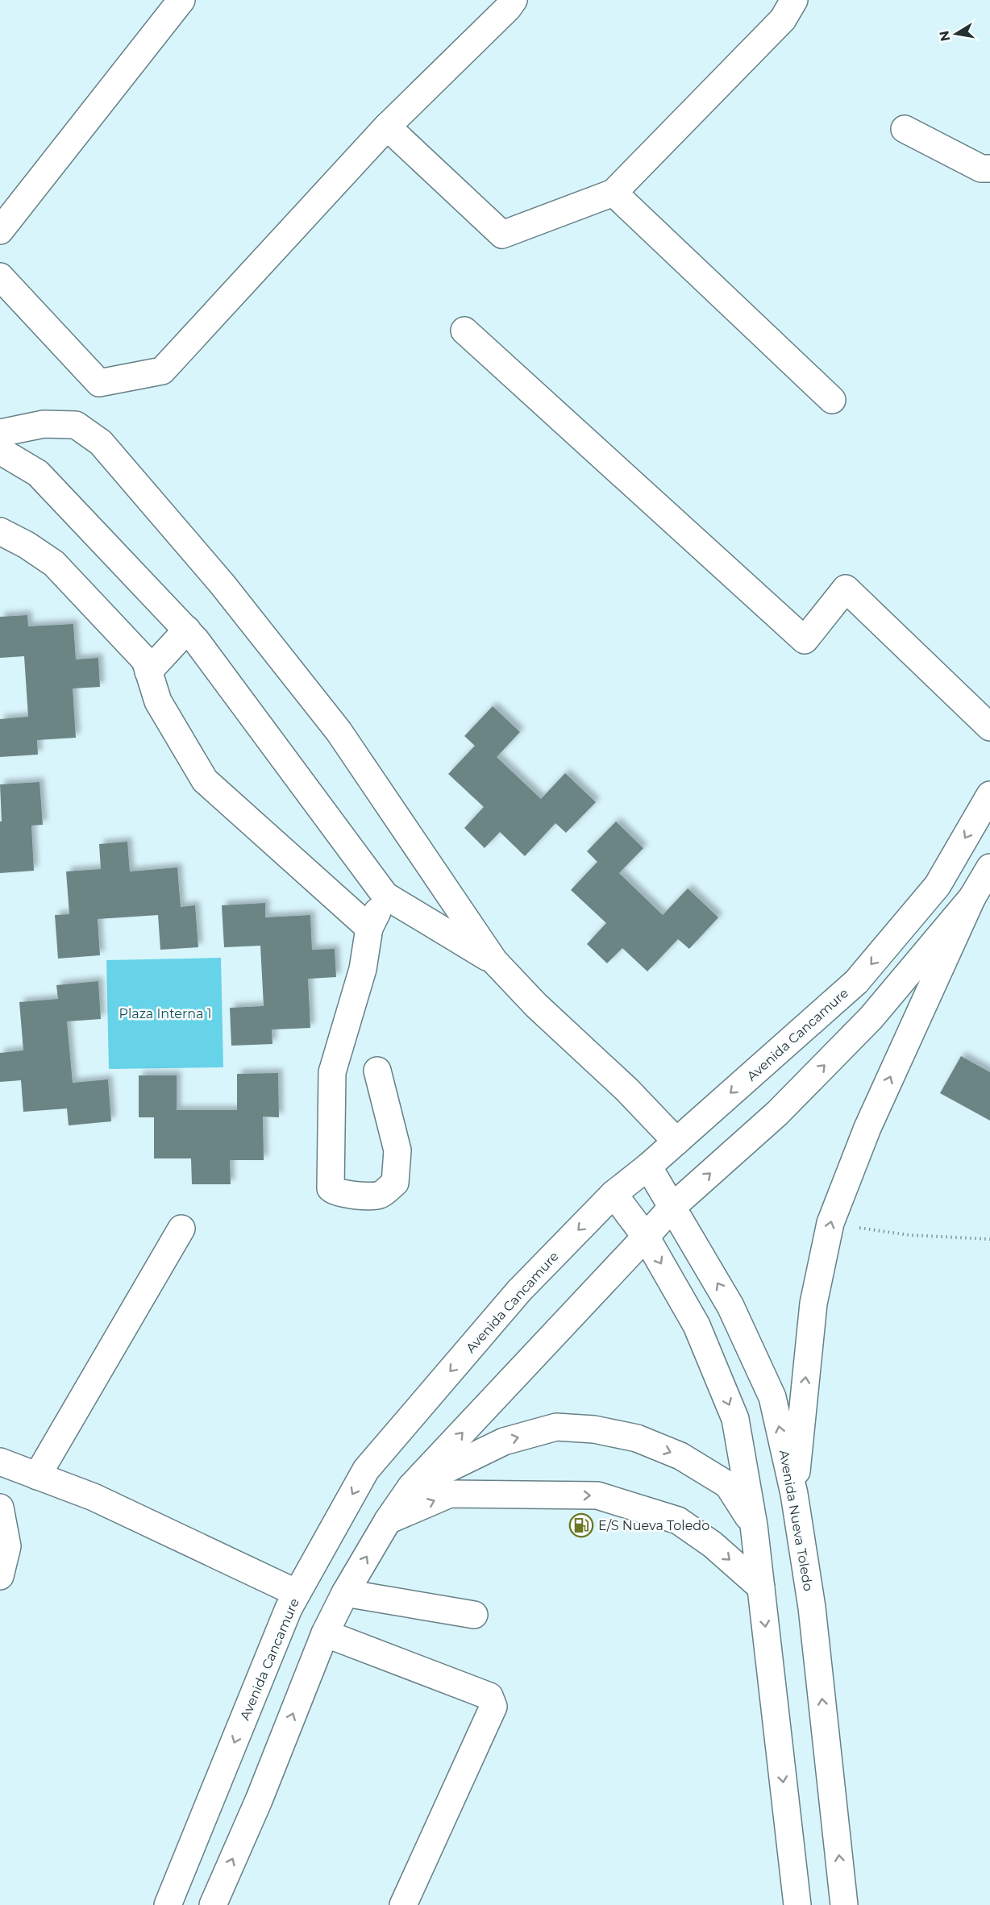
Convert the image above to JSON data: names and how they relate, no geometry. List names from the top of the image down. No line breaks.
{"streets":{"street":["Avenida Cancamure","Avenida Nueva Toledo"]},"crossings":[["Avenida Cancamure","Avenida Nueva Toledo"]],"parks":["Plaza Interna 1"],"places":{"fuel station":["E/S Nueva Toledo"]},"north":"left"}
